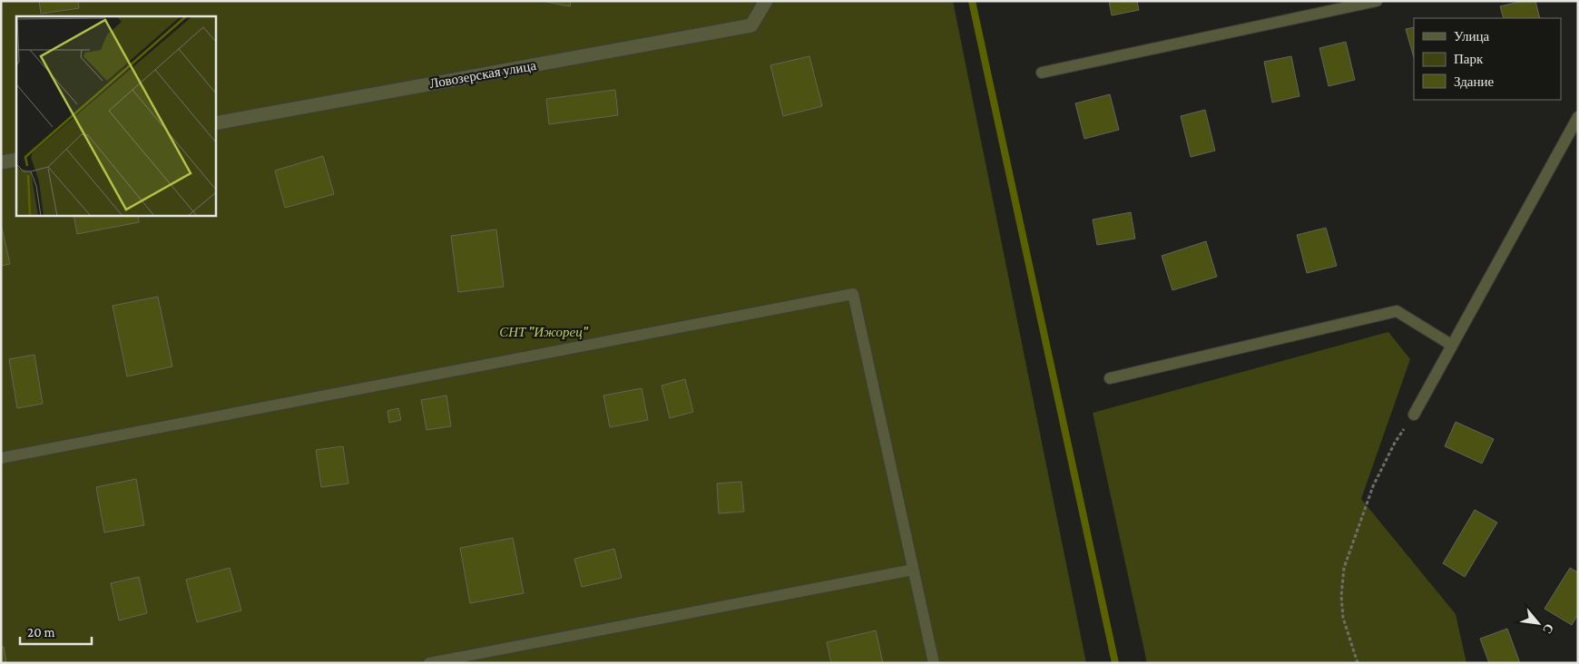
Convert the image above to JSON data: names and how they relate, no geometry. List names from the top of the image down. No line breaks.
{"streets":{"street":["Ловозерская улица"]},"parks":["СНТ \"Ижорец\""],"legend":["Улица","Парк","Здание"],"scale_bar":"20 m","north":"bottom right"}
